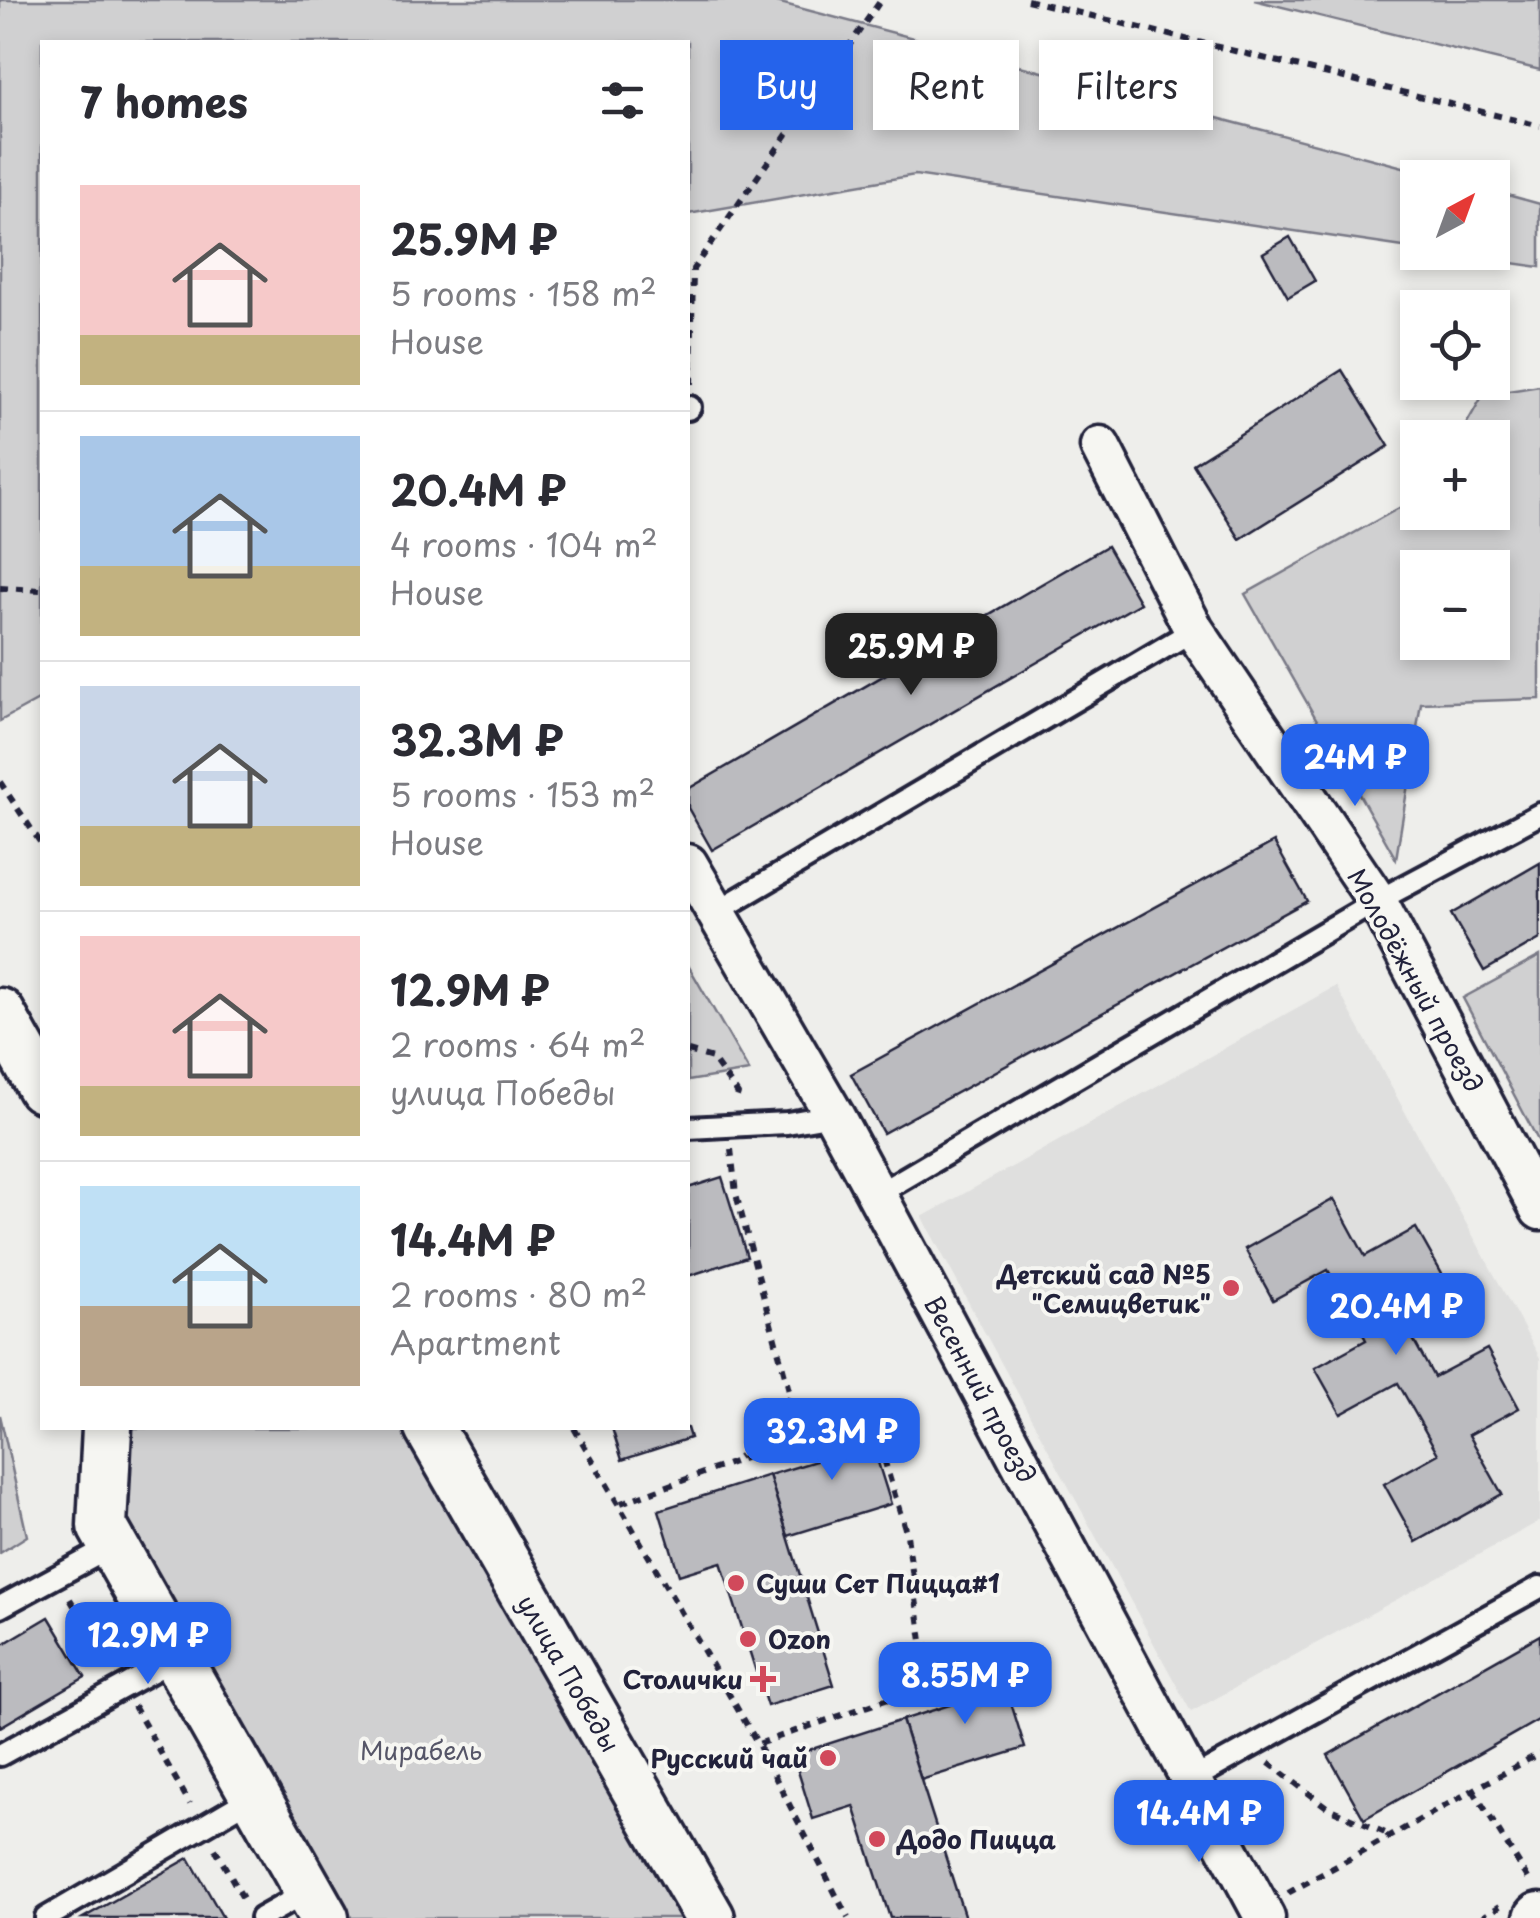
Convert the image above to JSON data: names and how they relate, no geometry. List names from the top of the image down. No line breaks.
{"streets":{"street":["Молодёжный проезд","Весенний проезд","улица Победы"]},"parks":["Мирабель"],"places":{"other":["Детский сад №5 \"Семицветик\"","Суши Сет Пицца#1","Ozon","Русский чай","Додо Пицца"],"health":["Столички"]},"north":"top right","page":{"chip":["Buy","Rent","Filters"],"heading":"7 homes","map_buttons":["+","−"],"list":[{"name":"25.9M ₽","note":"5 rooms · 158 m² · House"},{"name":"20.4M ₽","note":"4 rooms · 104 m² · House"},{"name":"32.3M ₽","note":"5 rooms · 153 m² · House"},{"name":"12.9M ₽","note":"2 rooms · 64 m² · улица Победы"},{"name":"14.4M ₽","note":"2 rooms · 80 m² · Apartment"}],"price":["25.9M ₽","24M ₽","20.4M ₽","32.3M ₽","12.9M ₽","8.55M ₽","14.4M ₽"]}}
